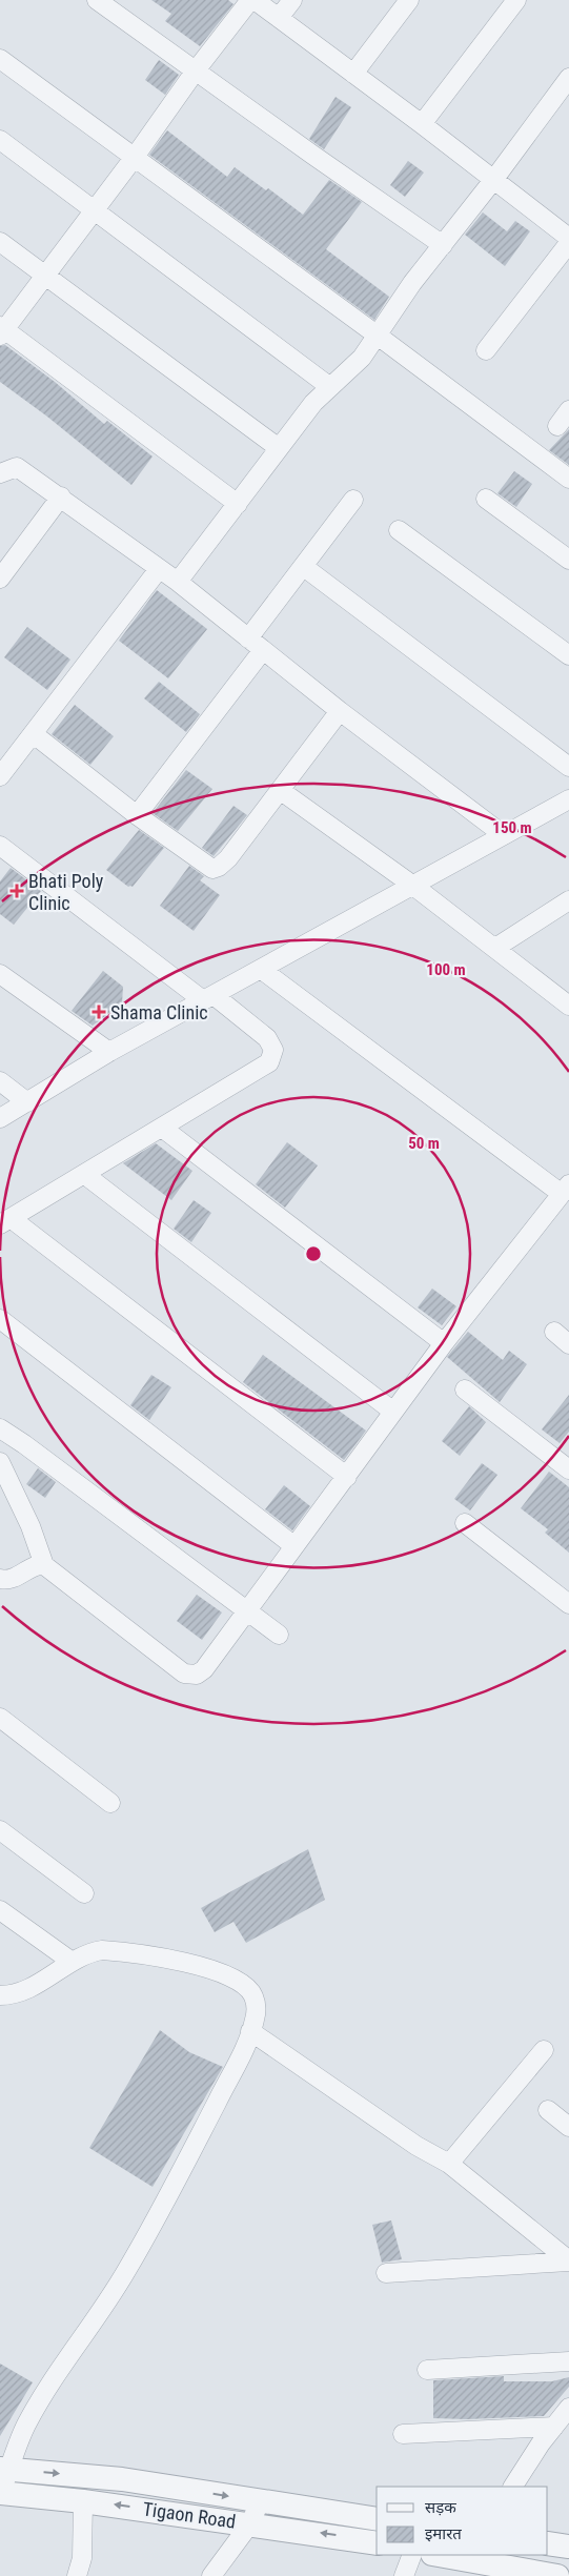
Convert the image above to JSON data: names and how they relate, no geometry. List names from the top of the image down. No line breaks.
{"streets":{"street":["Tigaon Road"]},"places":{"health":["Bhati Poly Clinic","Shama Clinic"]},"legend":["सड़क","इमारत"],"rings":["150 m","100 m","50 m"]}
